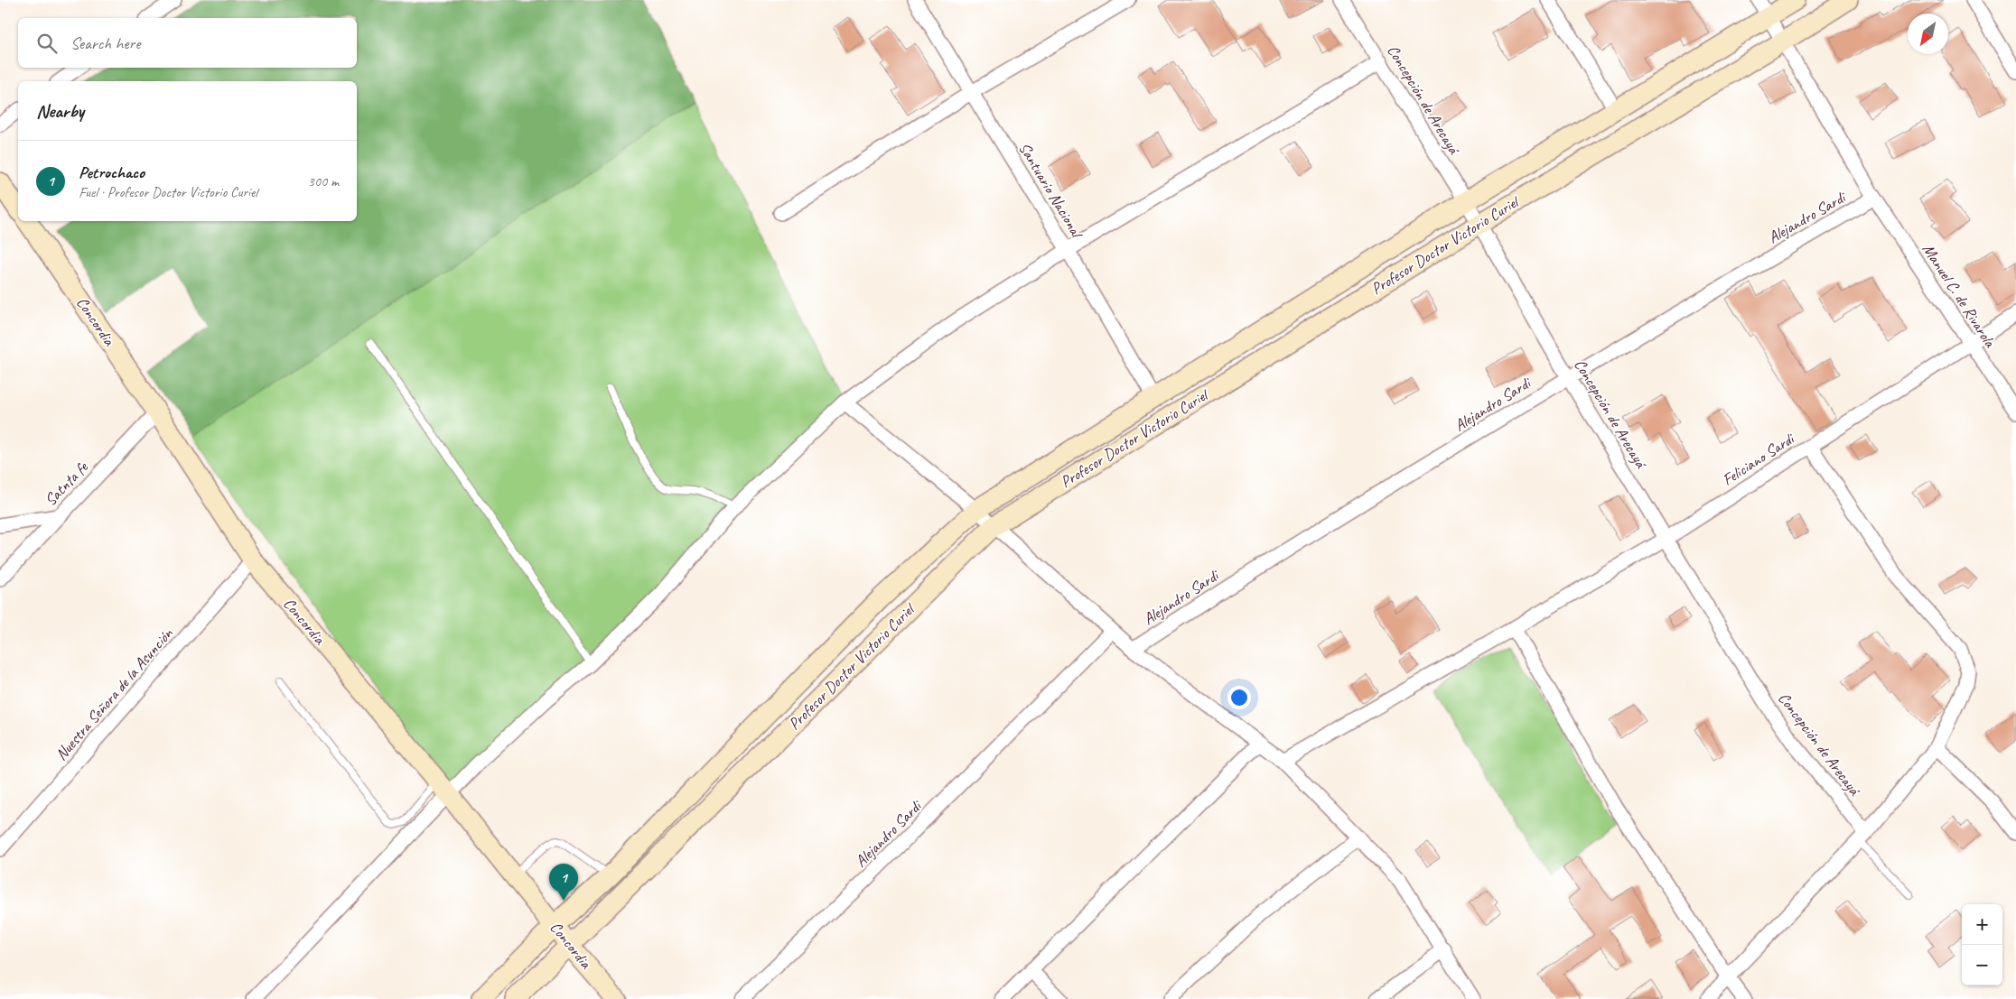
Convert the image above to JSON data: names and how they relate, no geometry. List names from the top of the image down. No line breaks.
{"streets":{"main road":["Profesor Doctor Victorio Curiel","Concordia"],"street":["Concepción de Arecayá","Santuario Nacional","Alejandro Sardi","Manuel C. de Rivarola","Feliciano Sardi","Satnta fe","Nuestra Señora de la Asunción"]},"crossings":[["Concepción de Arecayá","Alejandro Sardi"],["Concepción de Arecayá","Profesor Doctor Victorio Curiel"],["Concepción de Arecayá","Feliciano Sardi"],["Santuario Nacional","Profesor Doctor Victorio Curiel"],["Alejandro Sardi","Manuel C. de Rivarola"],["Profesor Doctor Victorio Curiel","Manuel C. de Rivarola"],["Profesor Doctor Victorio Curiel","Concordia"],["Manuel C. de Rivarola","Feliciano Sardi"],["Concordia","Satnta fe"],["Concordia","Nuestra Señora de la Asunción"]],"north":"bottom left","page":{"search":"Search here","heading":"Nearby","list":[{"mark":"1","name":"Petrochaco","note":"Fuel · Profesor Doctor Victorio Curiel","value":"300 m"}],"pins":"1","map_buttons":["+","−"]}}
